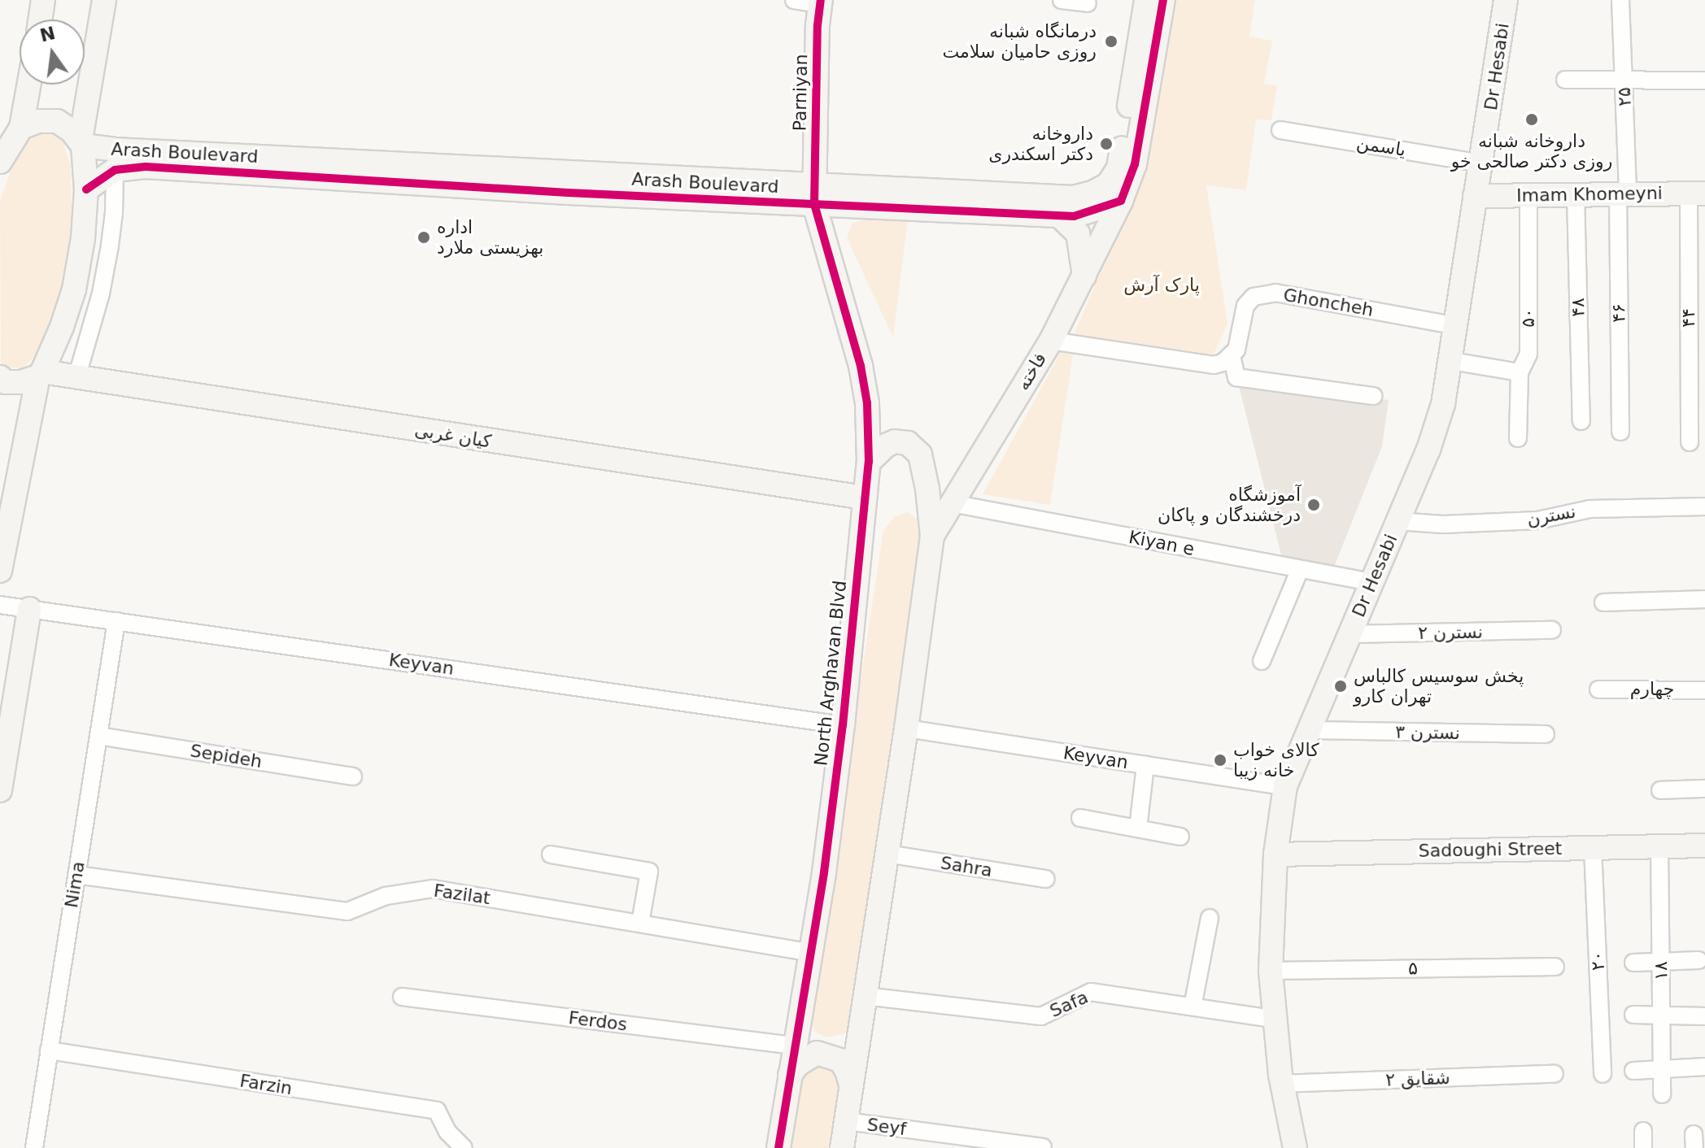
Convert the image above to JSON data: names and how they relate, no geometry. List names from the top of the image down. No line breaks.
{"streets":{"street":["Dr Hesabi","Parniyan","۲۵","یاسمن","Arash Boulevard","Imam Khomeyni","Ghoncheh","۴۸","۴۶","۵۰","۴۴","فاخته","کیان غربی","نسترن","Kiyan e","نسترن ۲","Keyvan","North Arghavan Blvd","چهارم","نسترن ۳","Sepideh","Sadoughi Street","Sahra","Nima","Fazilat","۲۰","۵","۱۸","Safa","Ferdos","شقایق ۲","Farzin","Seyf"]},"crossings":[["Dr Hesabi","یاسمن"],["Dr Hesabi","Imam Khomeyni"],["Dr Hesabi","Ghoncheh"],["Dr Hesabi","نسترن"],["Dr Hesabi","Kiyan e"],["Dr Hesabi","نسترن ۲"],["Dr Hesabi","Keyvan"],["Dr Hesabi","نسترن ۳"],["Dr Hesabi","Sadoughi Street"],["Dr Hesabi","۵"],["Dr Hesabi","Safa"],["Dr Hesabi","شقایق ۲"],["Parniyan","Arash Boulevard"],["Parniyan","North Arghavan Blvd"],["۲۵","Imam Khomeyni"],["۲۵","۴۶"],["Arash Boulevard","فاخته"],["Arash Boulevard","North Arghavan Blvd"],["Imam Khomeyni","۴۸"],["Imam Khomeyni","۴۶"],["Imam Khomeyni","۵۰"],["Imam Khomeyni","۴۴"],["فاخته","Kiyan e"],["کیان غربی","North Arghavan Blvd"],["Keyvan","North Arghavan Blvd"],["Keyvan","Nima"],["North Arghavan Blvd","Fazilat"],["North Arghavan Blvd","Ferdos"],["Sepideh","Nima"],["Sadoughi Street","۲۰"],["Sadoughi Street","۱۸"],["Nima","Fazilat"],["Nima","Farzin"]],"parks":["پارک آرش"],"places":["درمانگاه شبانه روزی حامیان سلامت","داروخانه شبانه روزی دکتر صالحی خو","داروخانه دکتر اسکندری","اداره بهزیستی ملارد","آموزشگاه درخشندگان و پاکان","پخش سوسیس کالباس تهران کارو","کالای خواب خانه زیبا"],"north":"top"}
